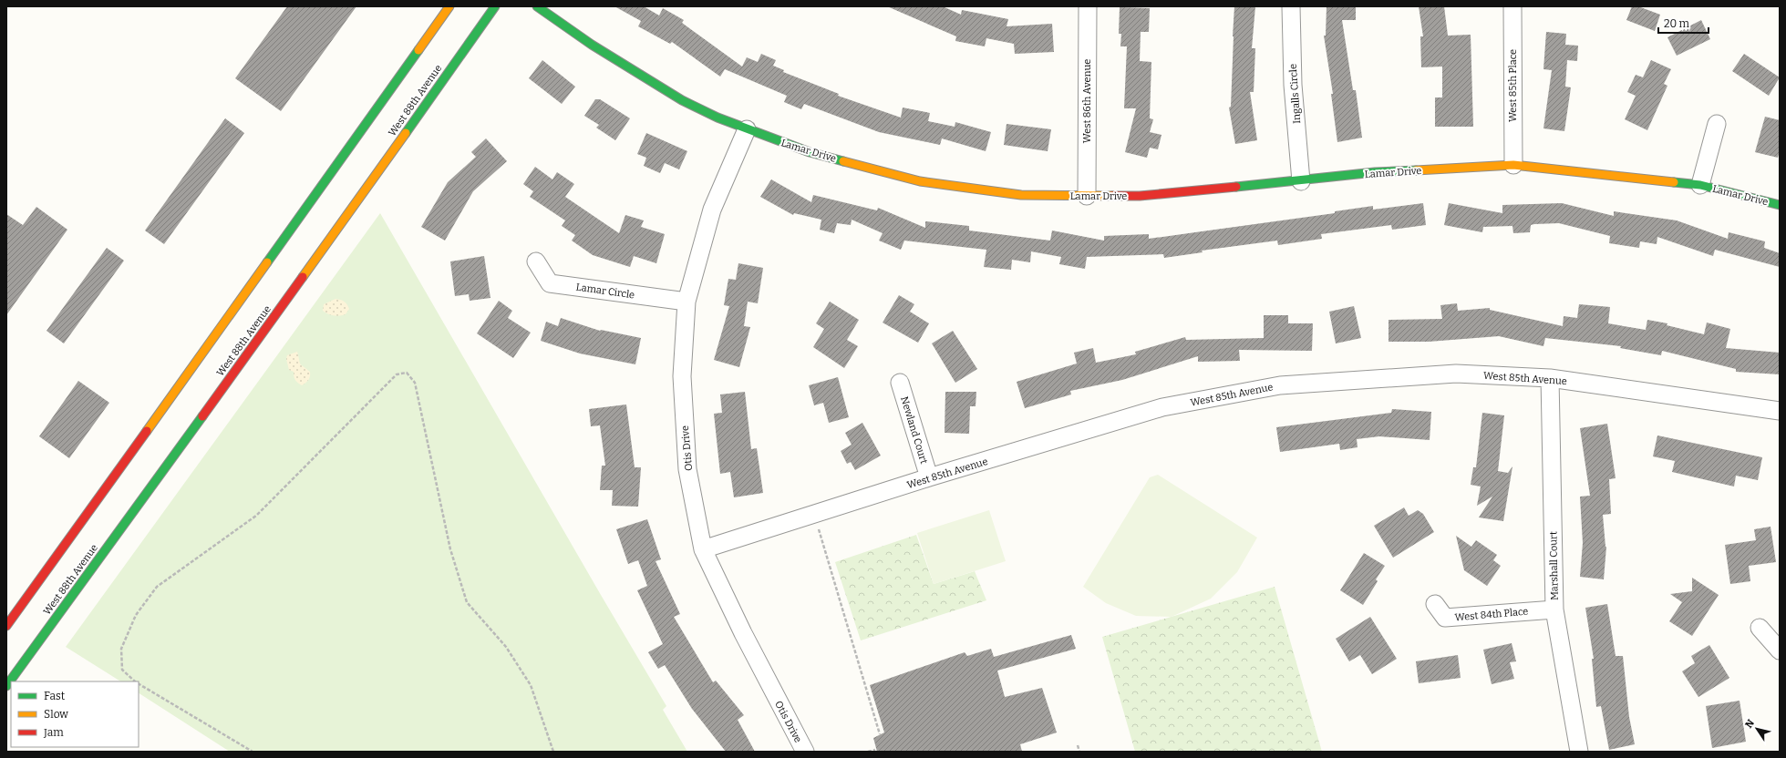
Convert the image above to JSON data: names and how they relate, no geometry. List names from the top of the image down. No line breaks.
{"streets":{"main road":["West 88th Avenue","Lamar Drive"],"street":["West 85th Place","Ingalls Circle","West 86th Avenue","Lamar Circle","West 85th Avenue","Newland Court","Otis Drive","Marshall Court","West 84th Place"]},"crossings":[["West 85th Place","Lamar Drive"],["Ingalls Circle","Lamar Drive"],["West 86th Avenue","Lamar Drive"],["Lamar Drive","Otis Drive"],["Lamar Circle","Otis Drive"],["West 85th Avenue","Newland Court"],["West 85th Avenue","Otis Drive"],["West 85th Avenue","Marshall Court"],["Marshall Court","West 84th Place"]],"legend":["Fast","Slow","Jam"],"scale_bar":"20 m","north":"top left"}
